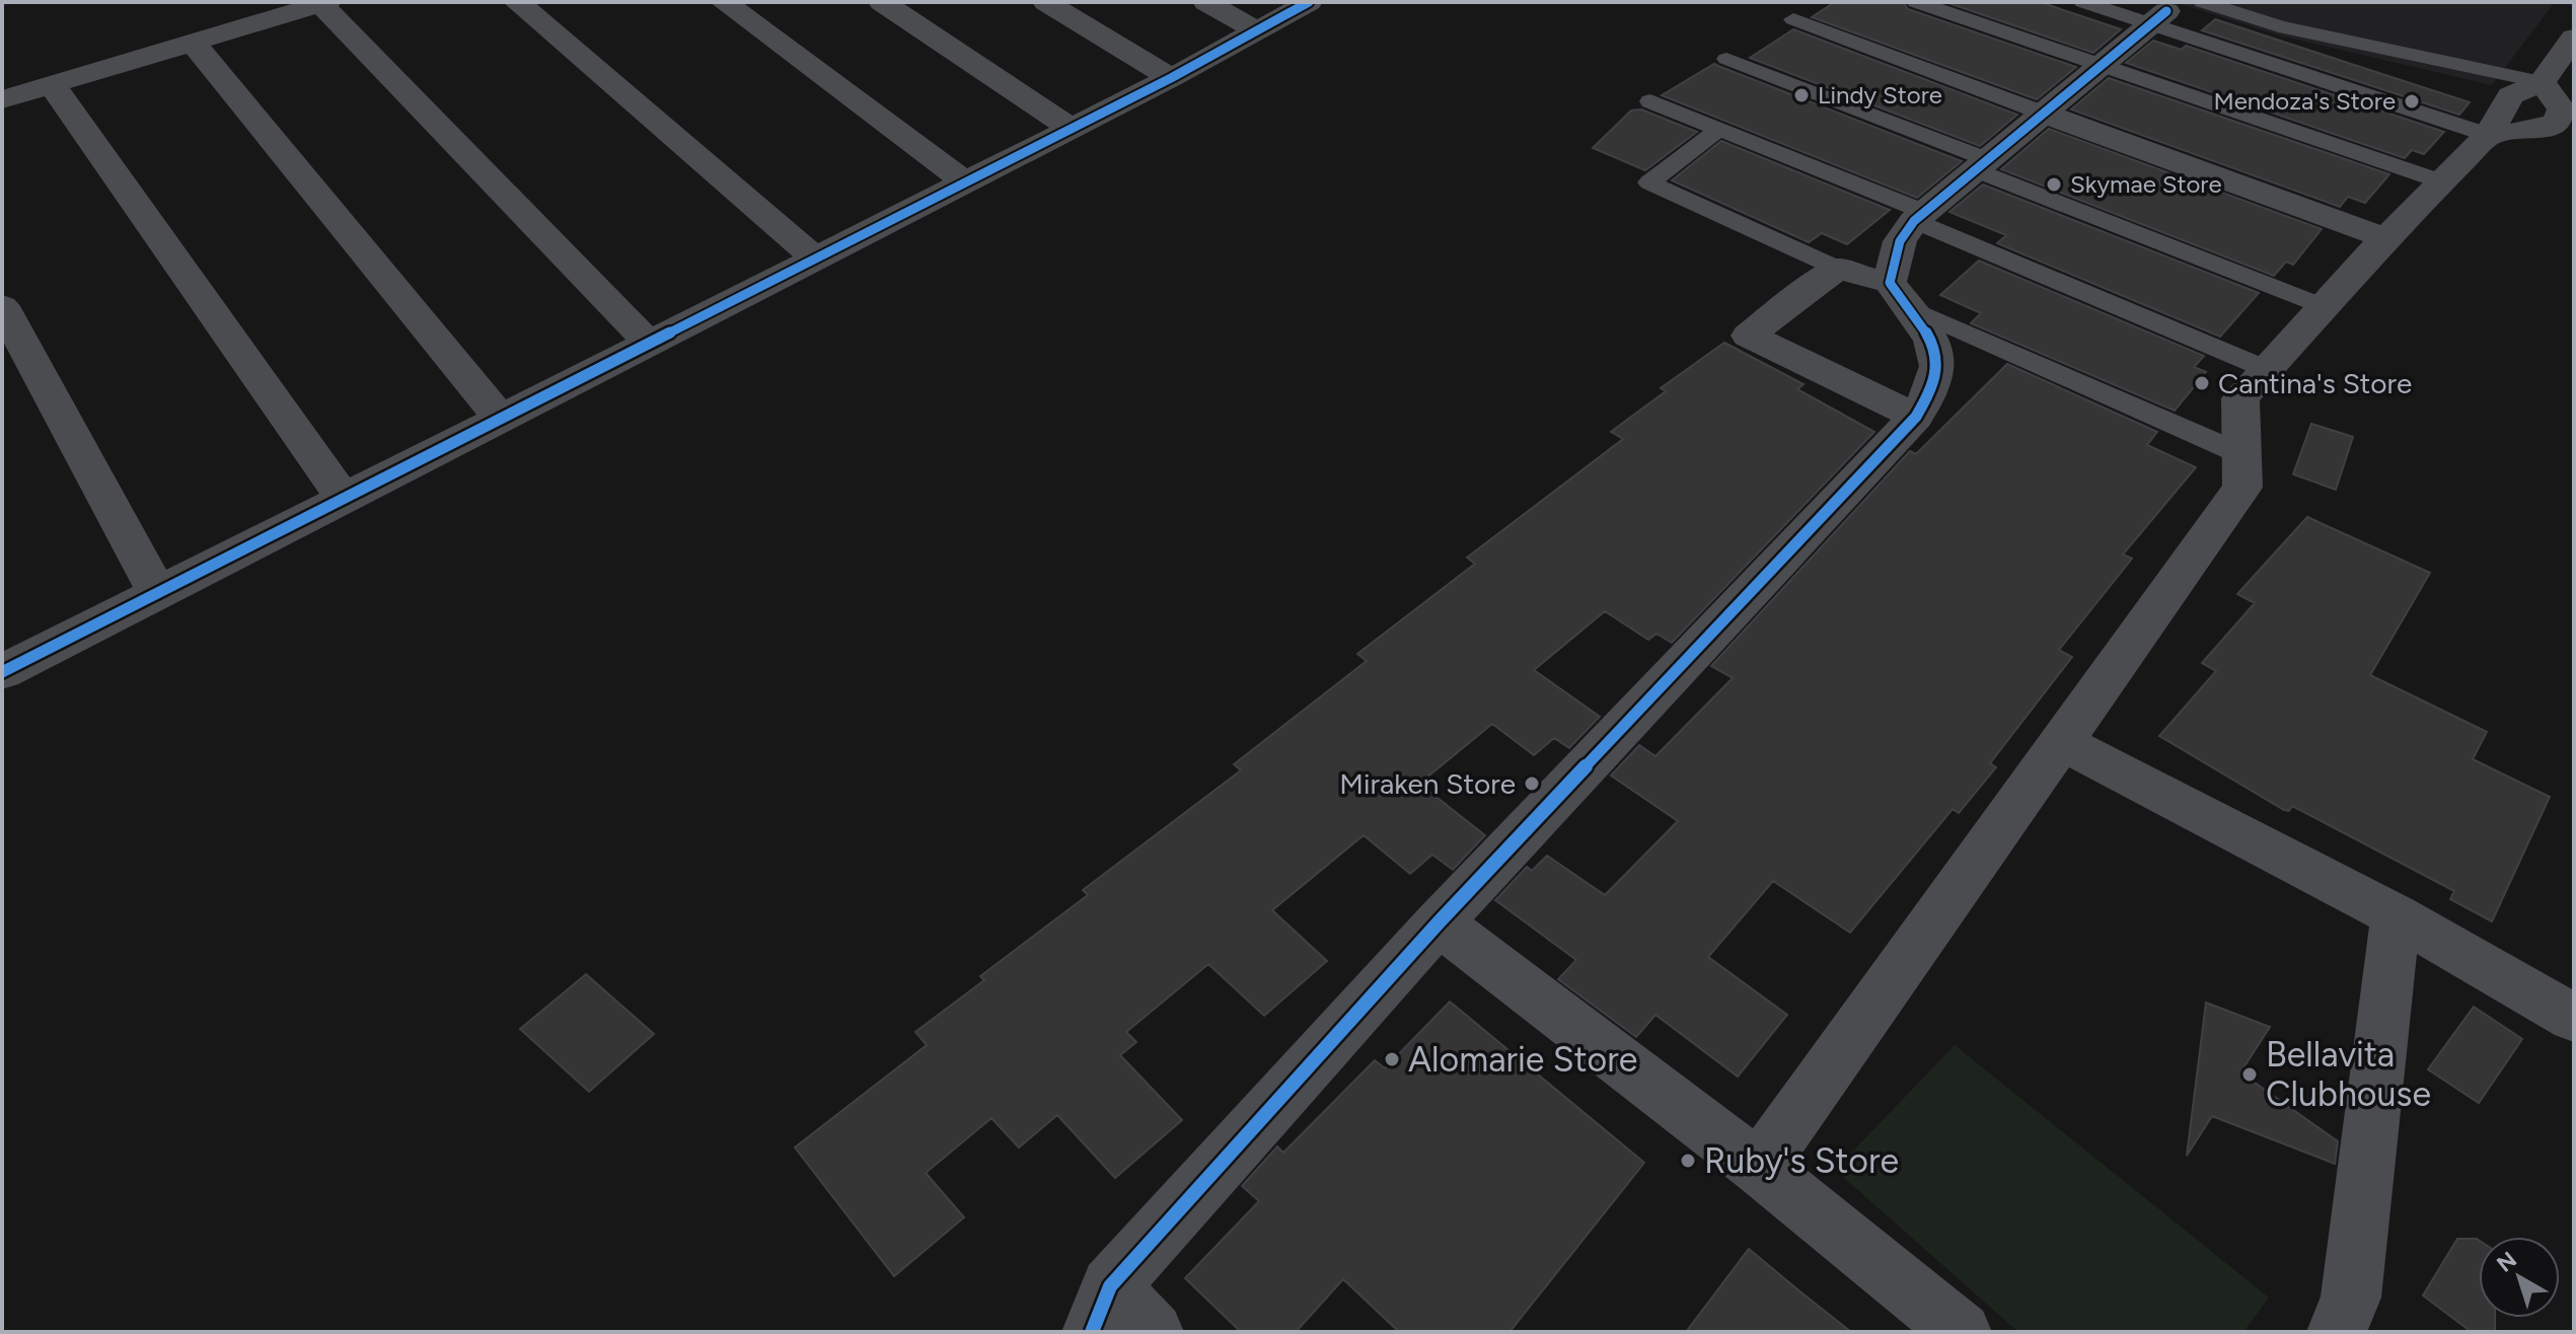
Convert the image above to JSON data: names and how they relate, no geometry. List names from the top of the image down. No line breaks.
{"places":["Lindy Store","Mendoza's Store","Skymae Store","Cantina's Store","Miraken Store","Alomarie Store","Bellavita Clubhouse","Ruby's Store"],"north":"top left"}
